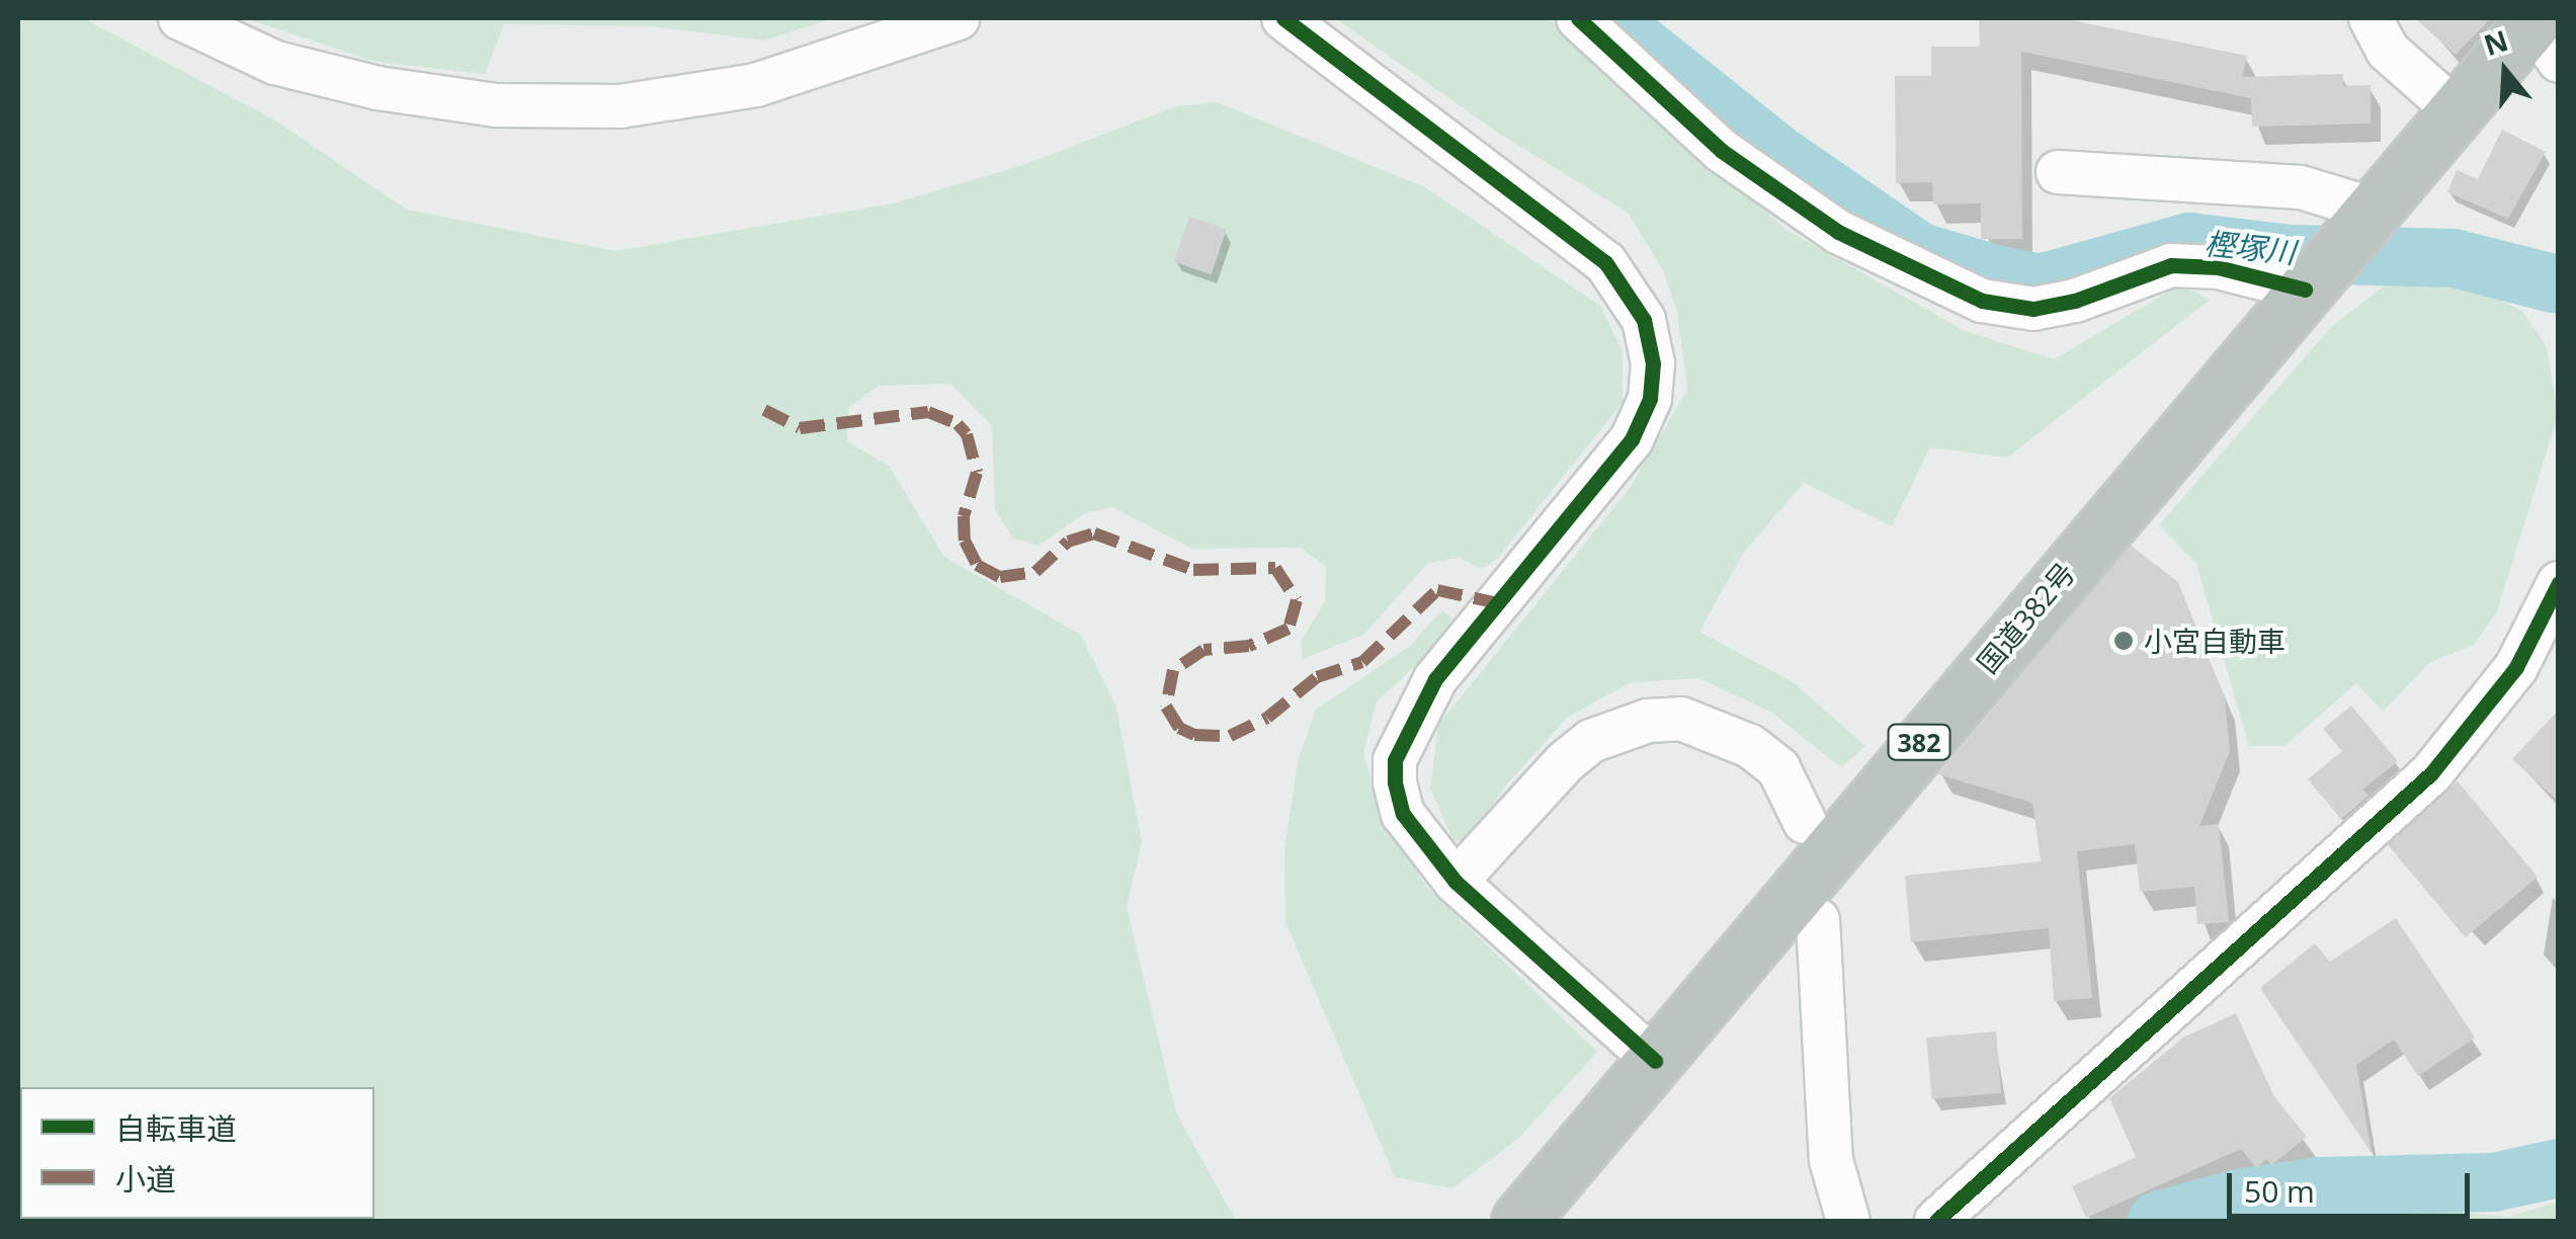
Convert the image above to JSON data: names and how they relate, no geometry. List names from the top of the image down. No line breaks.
{"streets":{"highway":["国道382号","382"]},"water":["樫塚川"],"places":["小宮自動車"],"legend":["自転車道","小道"],"scale_bar":"50 m","north":"top"}
